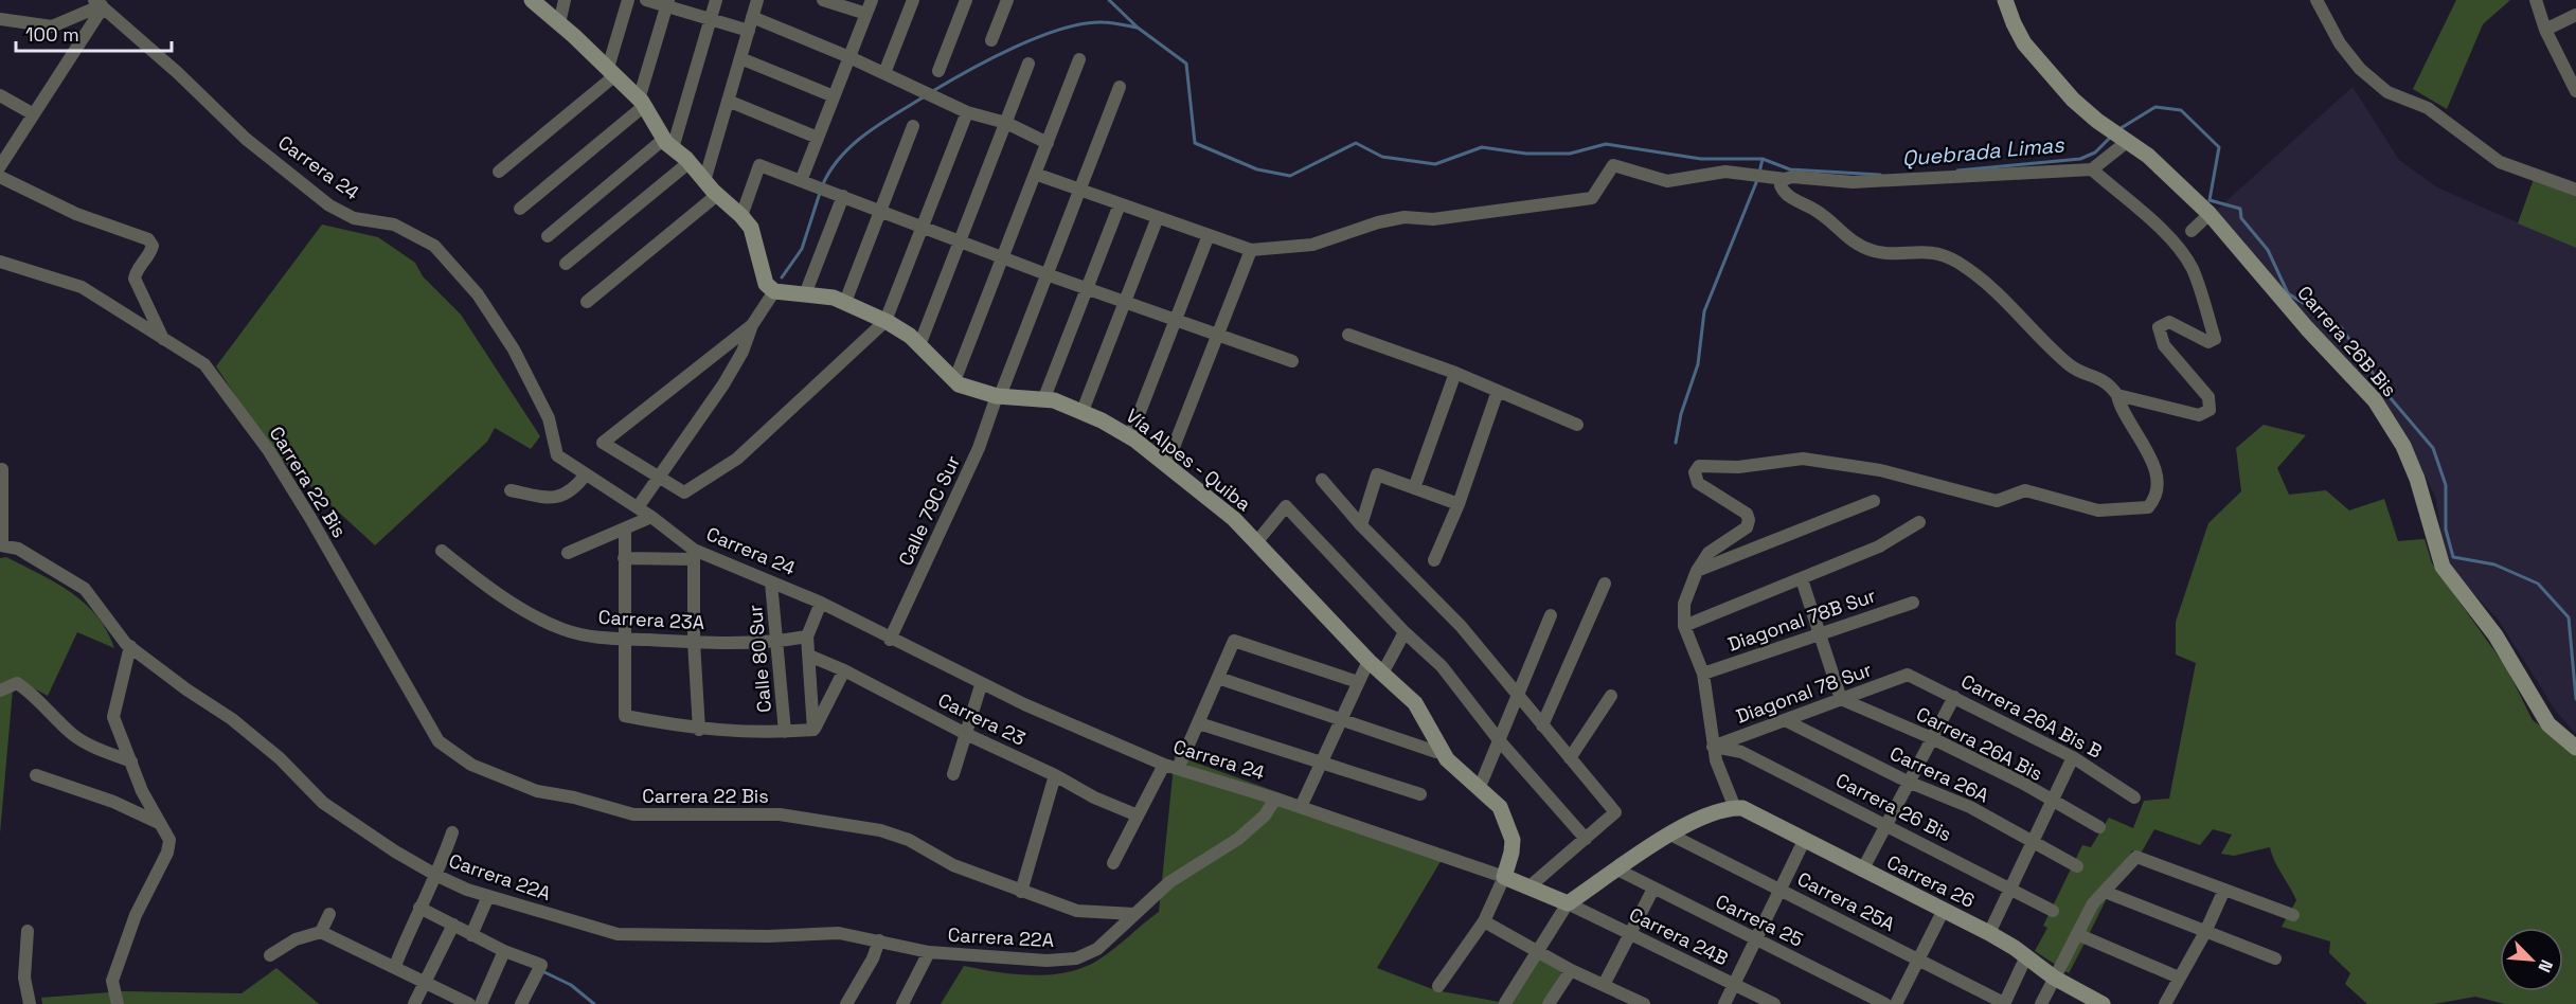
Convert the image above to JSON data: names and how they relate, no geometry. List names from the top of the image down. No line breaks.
{"streets":{"street":["Carrera 24","Carrera 26B Bis","Vía Alpes - Quiba","Carrera 22 Bis","Calle 79C Sur","Carrera 23A","Diagonal 78B Sur","Calle 80 Sur","Diagonal 78 Sur","Carrera 26A Bis B","Carrera 23","Carrera 26A Bis","Carrera 26A","Carrera 26 Bis","Carrera 22A","Carrera 26","Carrera 25A","Carrera 25","Carrera 24B"]},"crossings":[["Carrera 24","Vía Alpes - Quiba"],["Carrera 24","Calle 79C Sur"],["Carrera 24","Calle 80 Sur"],["Carrera 24","Carrera 24B"],["Vía Alpes - Quiba","Calle 79C Sur"],["Carrera 22 Bis","Carrera 22A"],["Carrera 23A","Calle 80 Sur"],["Diagonal 78 Sur","Carrera 26A Bis B"],["Diagonal 78 Sur","Carrera 26A Bis"],["Diagonal 78 Sur","Carrera 26A"],["Diagonal 78 Sur","Carrera 26 Bis"]],"water":["Quebrada Limas"],"scale_bar":"100 m","north":"bottom right"}
